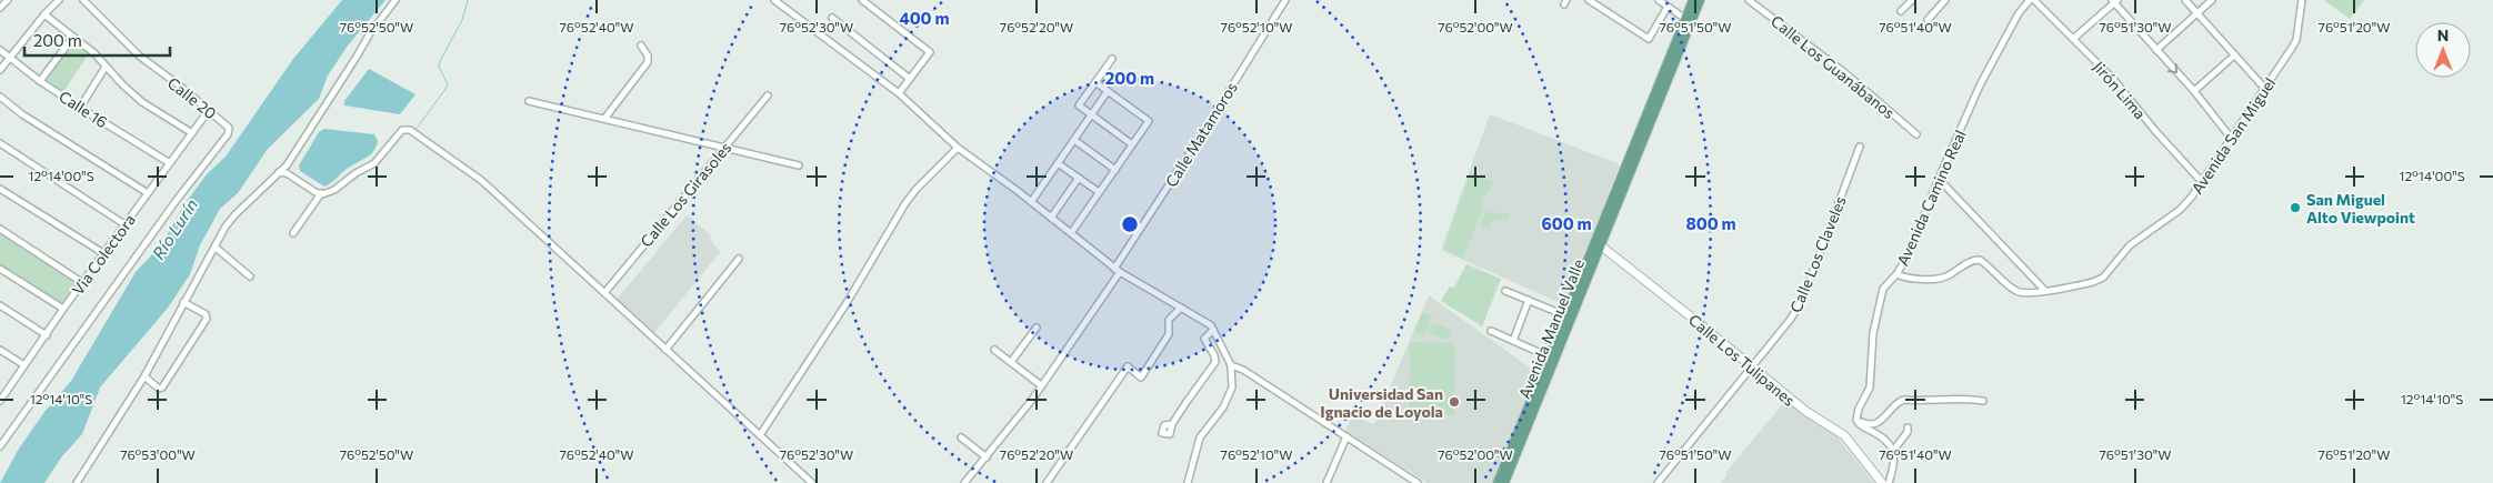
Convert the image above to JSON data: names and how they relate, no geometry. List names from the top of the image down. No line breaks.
{"streets":{"main road":["Avenida Manuel Valle"],"street":["Calle Los Guanábanos","Jirón Lima","Calle 20","Calle 16","Calle Matamoros","Avenida San Miguel","Calle Los Girasoles","Avenida Camino Real","Via Colectora","Calle Los Claveles","Calle Los Tulipanes"]},"crossings":[["Jirón Lima","Avenida San Miguel"],["Calle 20","Via Colectora"],["Calle 16","Via Colectora"],["Avenida San Miguel","Avenida Camino Real"],["Calle Los Claveles","Calle Los Tulipanes"],["Avenida Manuel Valle","Calle Los Tulipanes"]],"water":["Río Lurín"],"places":["San Miguel Alto Viewpoint","Universidad San Ignacio de Loyola"],"scale_bar":"200 m","north":"top","coordinates":["76°52'50\"W","76°52'40\"W","76°52'30\"W","76°52'20\"W","76°52'10\"W","76°52'00\"W","76°51'50\"W","76°51'40\"W","76°51'30\"W","76°51'20\"W","12°14'00\"S","12°14'10\"S","76°53'00\"W"],"rings":["400 m","200 m","600 m","800 m"]}
